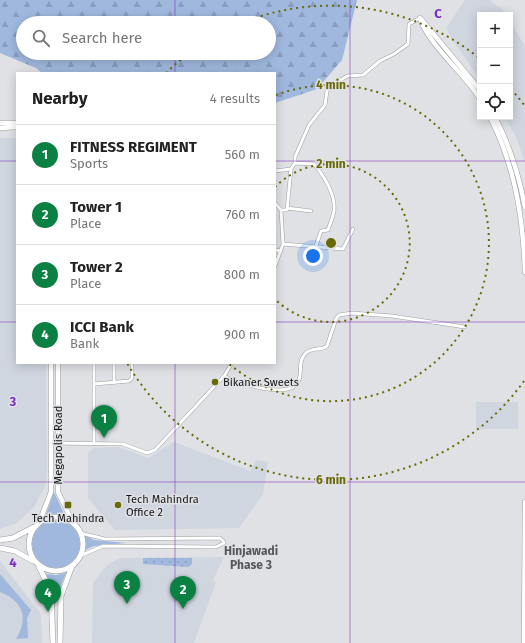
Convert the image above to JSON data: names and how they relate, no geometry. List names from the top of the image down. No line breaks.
{"streets":{"main road":["Megapolis Road"]},"districts":["Hinjawadi Phase 3"],"places":{"other":["Bikaner Sweets","Tech Mahindra Office 2"],"transit":["Tech Mahindra"]},"page":{"map_buttons":["+","−"],"search":"Search here","heading":["Nearby","4 results"],"list":[{"mark":"1","name":"FITNESS REGIMENT","note":"Sports","value":"560 m"},{"mark":"2","name":"Tower 1","note":"Place","value":"760 m"},{"mark":"3","name":"Tower 2","note":"Place","value":"800 m"},{"mark":"4","name":"ICCI Bank","note":"Bank","value":"900 m"}],"pins":["1","3","2","4"]},"grid":{"columns":["C"],"rows":["3","4"]},"rings":["4 min","2 min","6 min"]}
